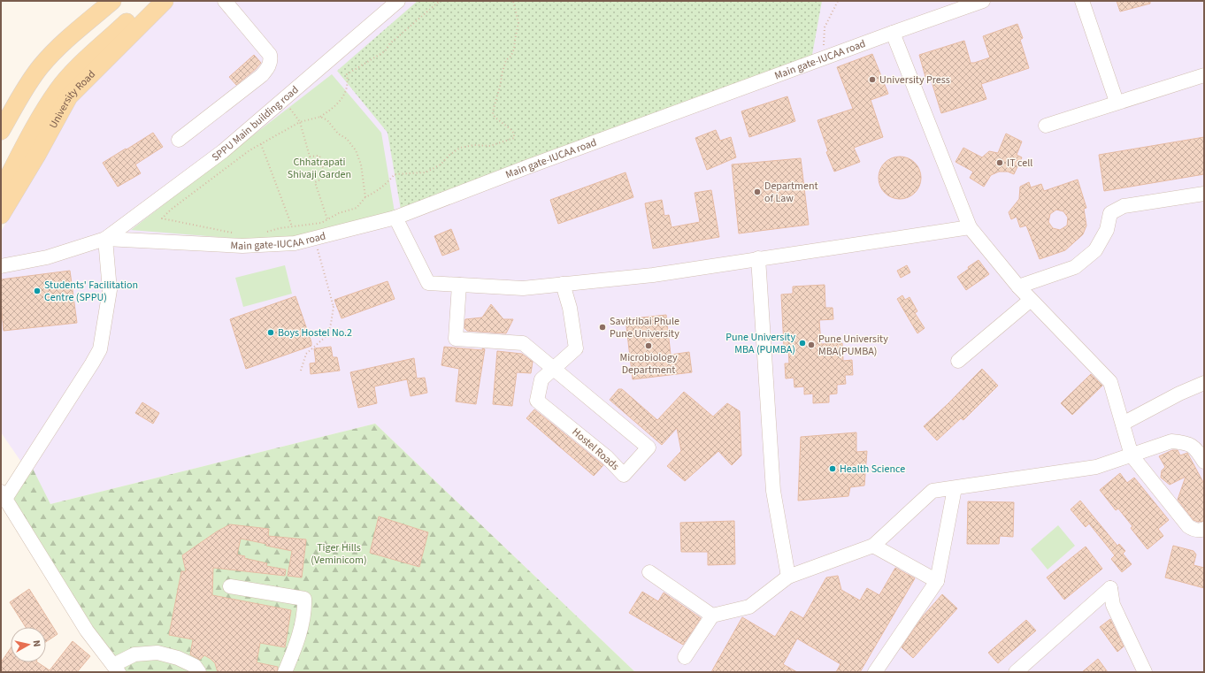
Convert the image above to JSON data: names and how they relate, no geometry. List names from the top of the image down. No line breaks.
{"streets":{"main road":["University Road"],"street":["Main gate-IUCAA road","SPPU Main building road","Hostel Roads"]},"crossings":[["Main gate-IUCAA road","SPPU Main building road"]],"parks":["Chhatrapati Shivaji Garden","Tiger Hills (Veminicom)"],"places":["University Press","IT cell","Department of Law","Students' Facilitation Centre (SPPU)","Savitribai Phule Pune University","Boys Hostel No.2","Pune University MBA (PUMBA)","Pune University MBA(PUMBA)","Microbiology Department","Health Science"],"north":"right"}
